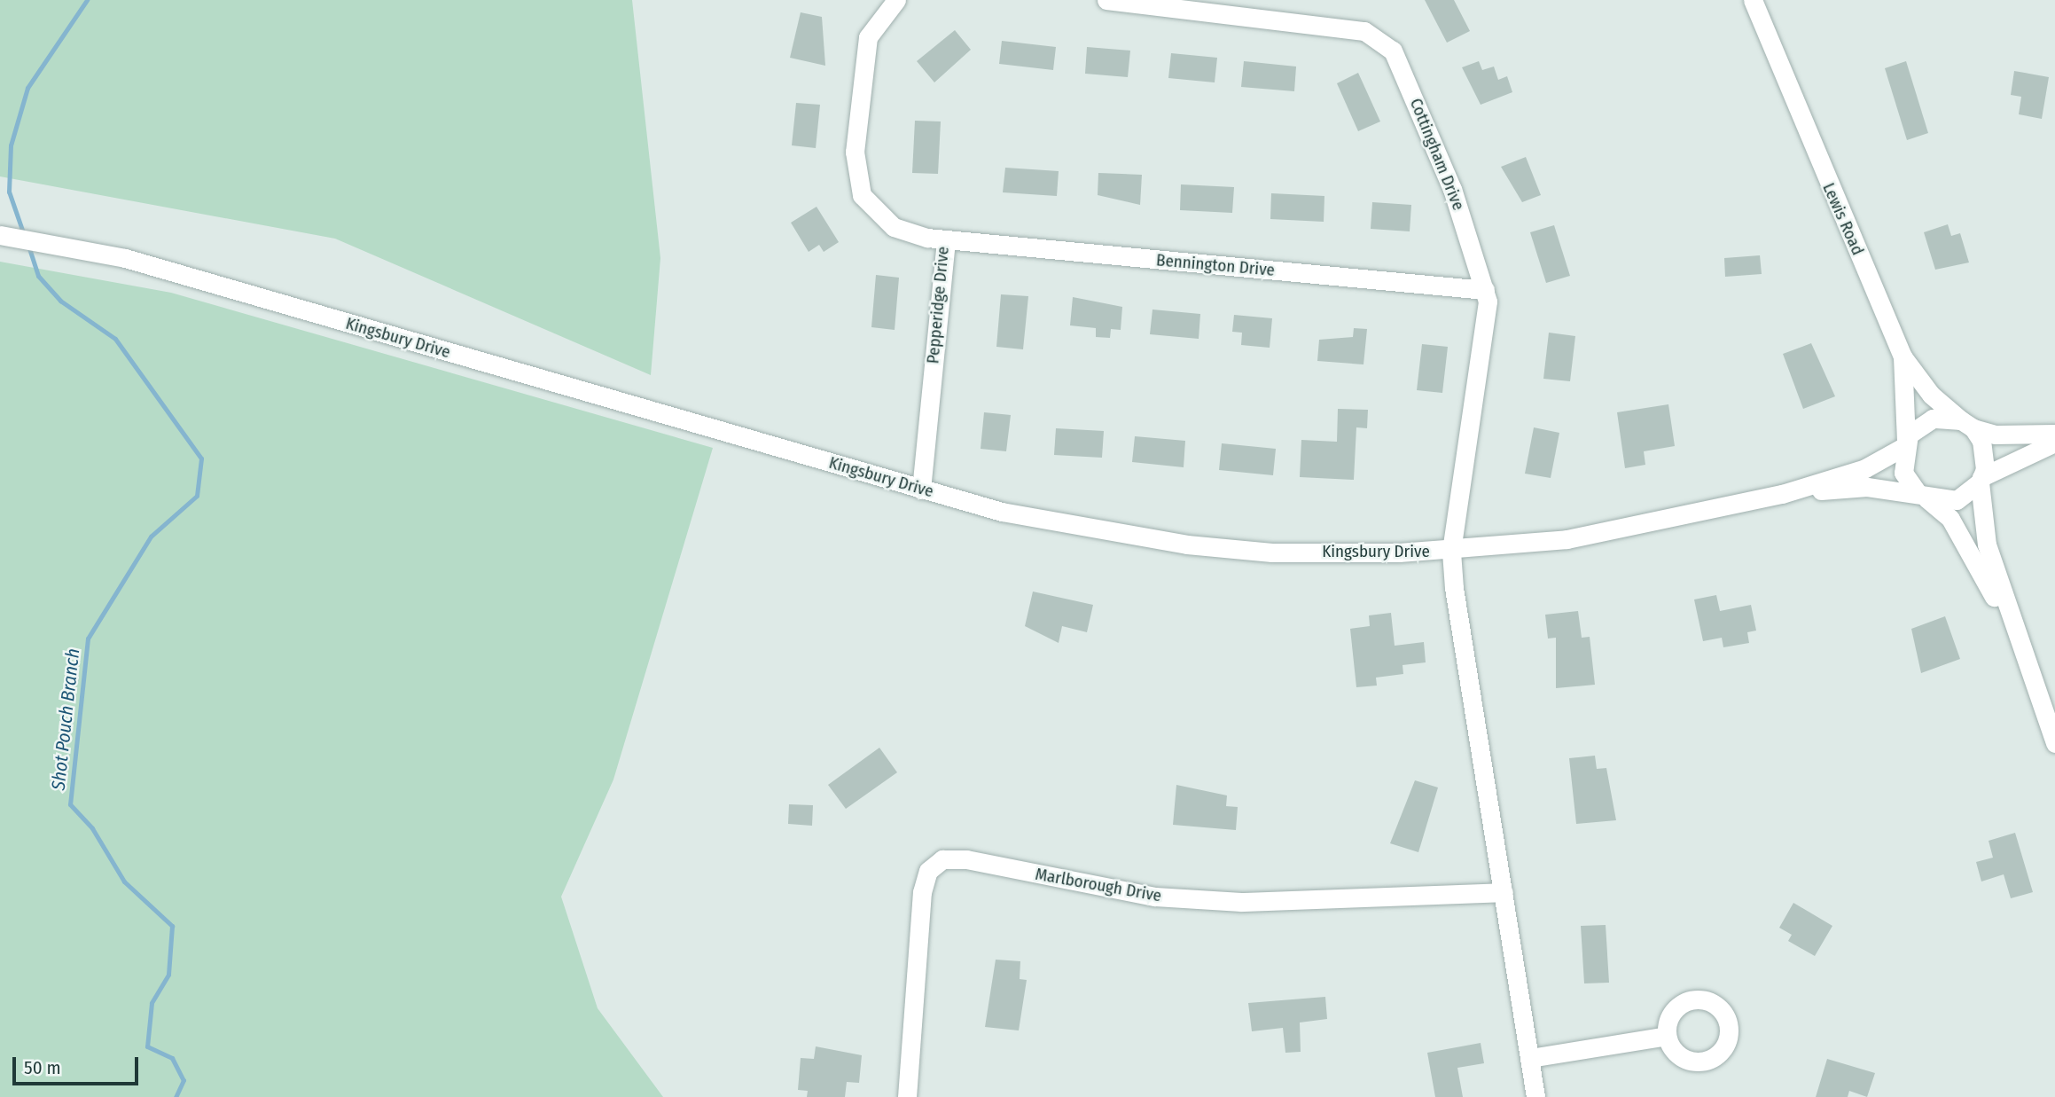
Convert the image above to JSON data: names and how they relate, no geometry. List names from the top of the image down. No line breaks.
{"streets":{"street":["Cottingham Drive","Lewis Road","Bennington Drive","Pepperidge Drive","Kingsbury Drive","Marlborough Drive"]},"crossings":[["Cottingham Drive","Bennington Drive"],["Cottingham Drive","Kingsbury Drive"],["Lewis Road","Kingsbury Drive"],["Bennington Drive","Pepperidge Drive"],["Pepperidge Drive","Kingsbury Drive"]],"water":["Shot Pouch Branch"],"scale_bar":"50 m"}
